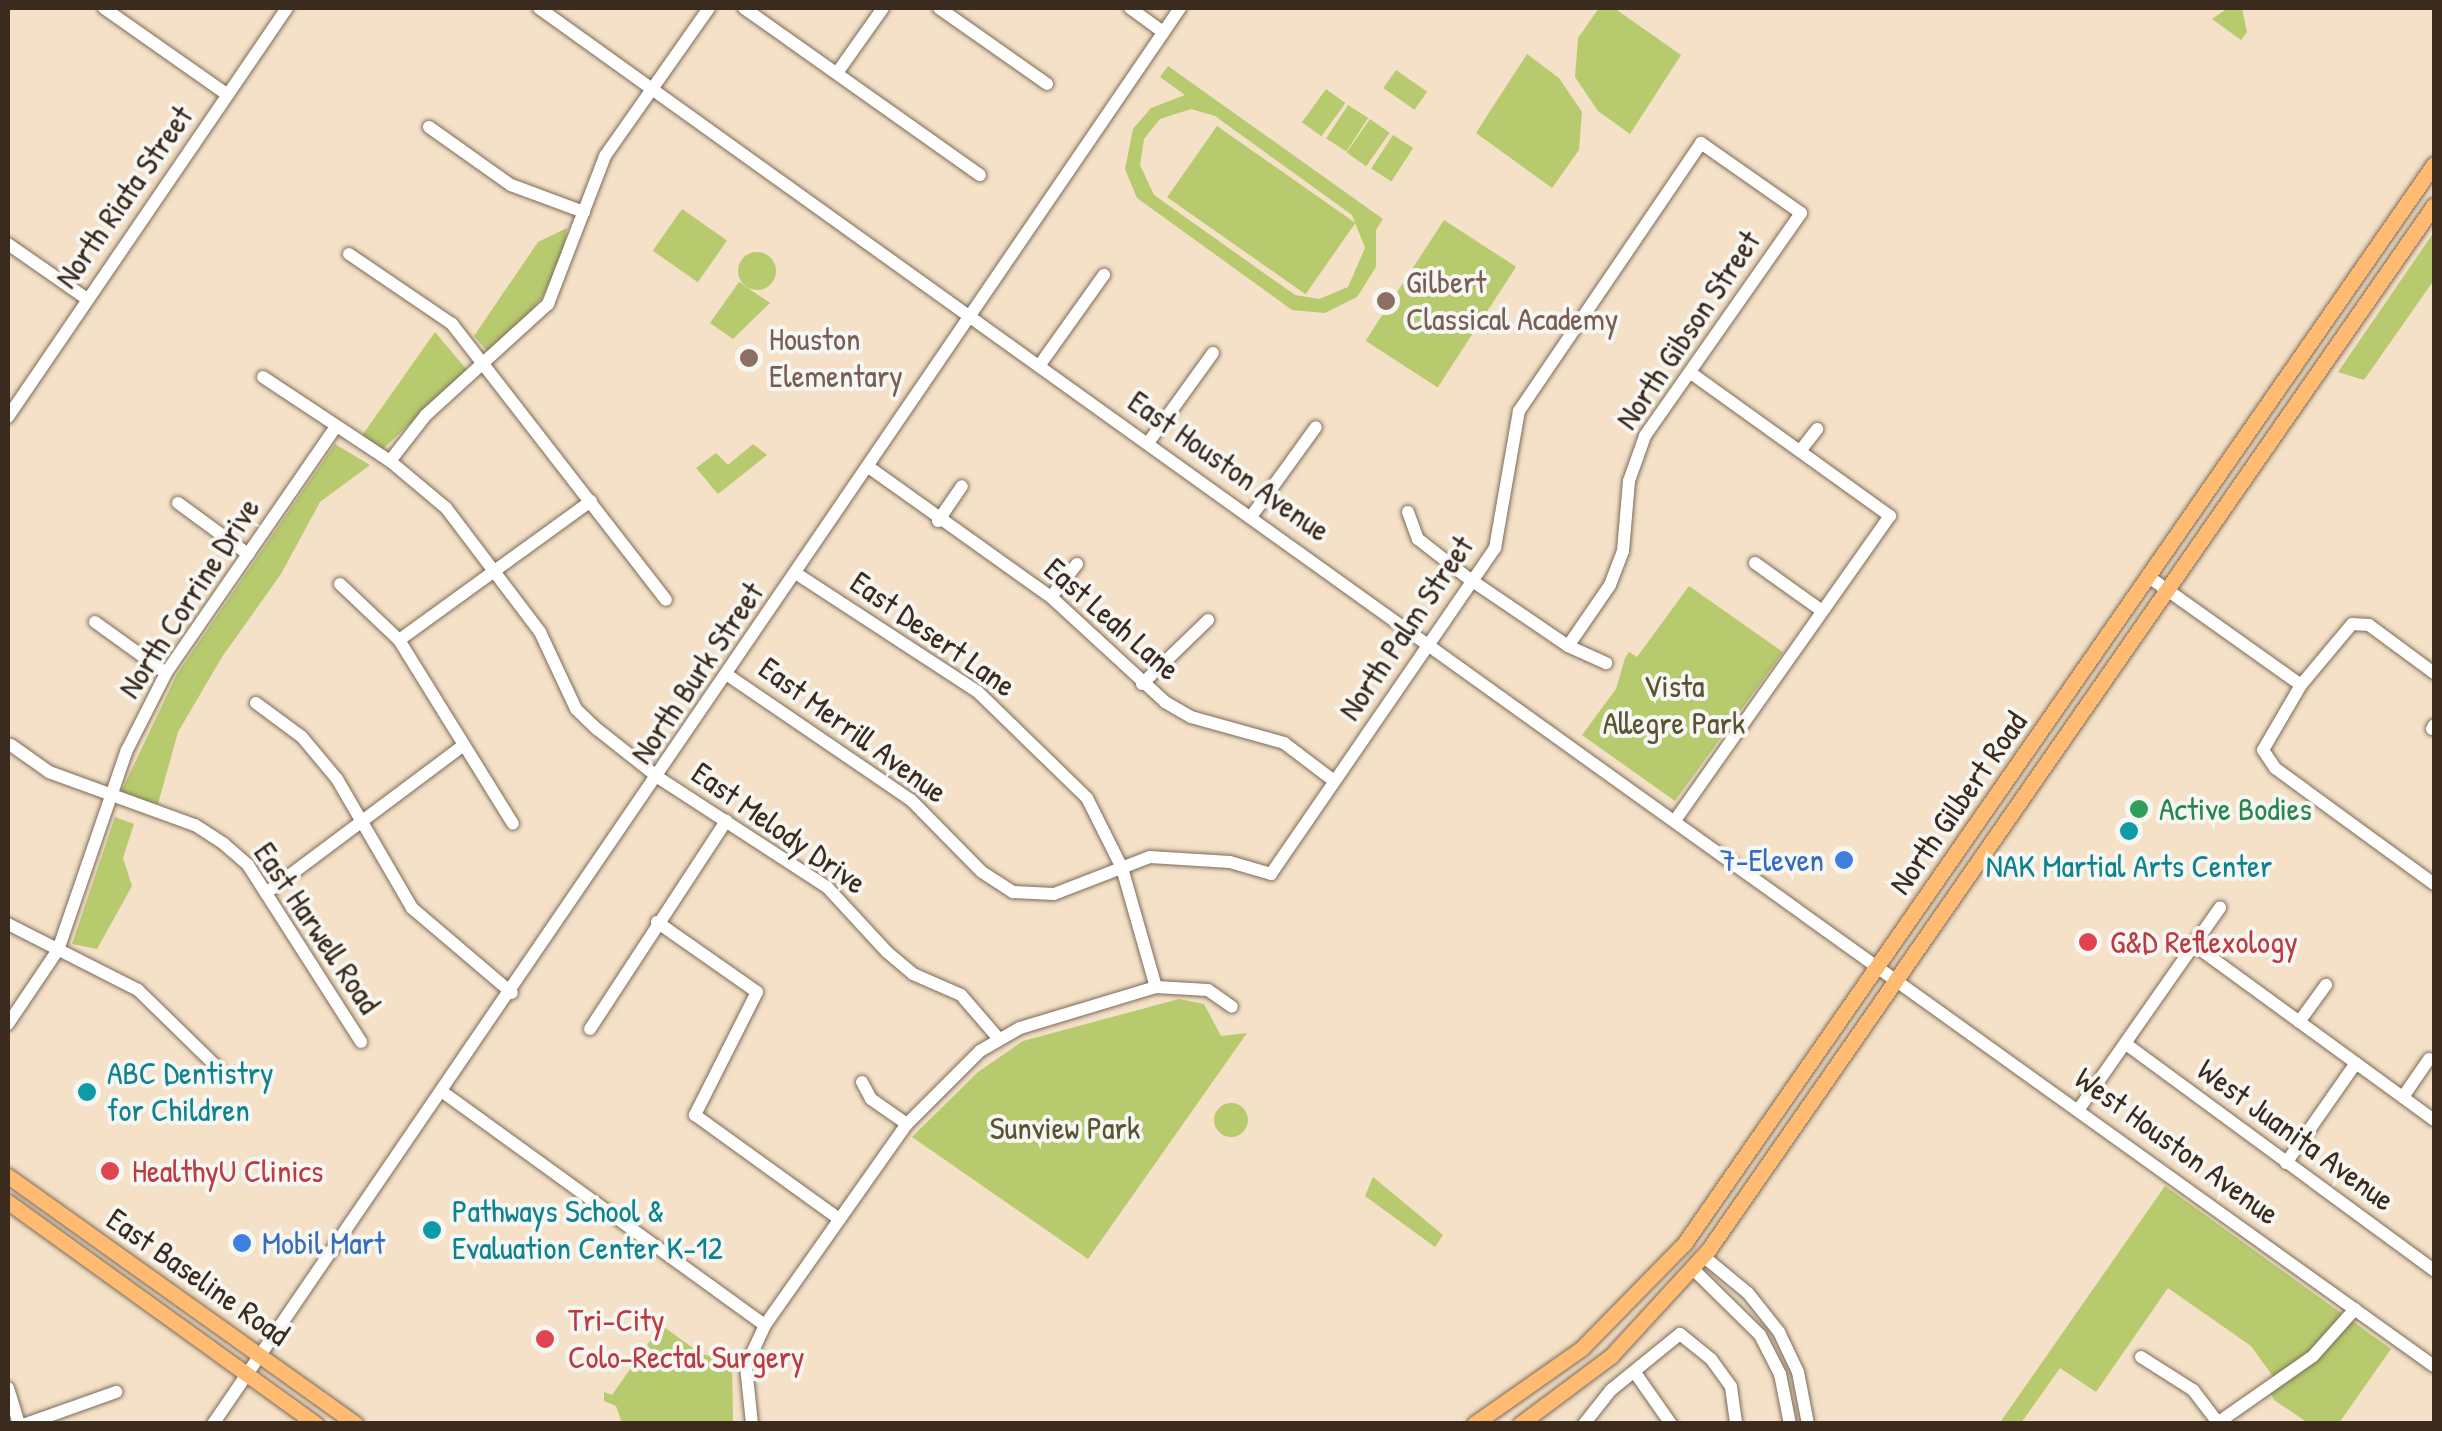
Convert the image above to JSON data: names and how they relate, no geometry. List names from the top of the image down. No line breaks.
{"streets":{"main road":["North Gilbert Road","East Baseline Road"],"street":["North Riata Street","North Gibson Street","East Houston Avenue","North Corrine Drive","East Leah Lane","North Palm Street","East Desert Lane","North Burk Street","East Merrill Avenue","East Melody Drive","East Harwell Road","West Juanita Avenue","West Houston Avenue"]},"crossings":[["North Gibson Street","North Palm Street"],["East Houston Avenue","North Palm Street"],["East Houston Avenue","North Burk Street"],["East Houston Avenue","North Gilbert Road"],["East Houston Avenue","West Houston Avenue"],["North Corrine Drive","East Melody Drive"],["North Corrine Drive","East Harwell Road"],["East Leah Lane","North Palm Street"],["East Leah Lane","North Burk Street"],["North Palm Street","East Merrill Avenue"],["East Desert Lane","North Burk Street"],["East Desert Lane","East Merrill Avenue"],["North Burk Street","East Merrill Avenue"],["North Burk Street","East Melody Drive"],["North Burk Street","East Baseline Road"],["North Gilbert Road","West Houston Avenue"]],"parks":["Vista Allegre Park","Sunview Park"],"places":["Gilbert Classical Academy","Houston Elementary","Active Bodies","NAK Martial Arts Center","7-Eleven","G&D Reflexology","ABC Dentistry for Children","HealthyU Clinics","Pathways School & Evaluation Center K-12","Mobil Mart","Tri-City Colo-Rectal Surgery"]}
